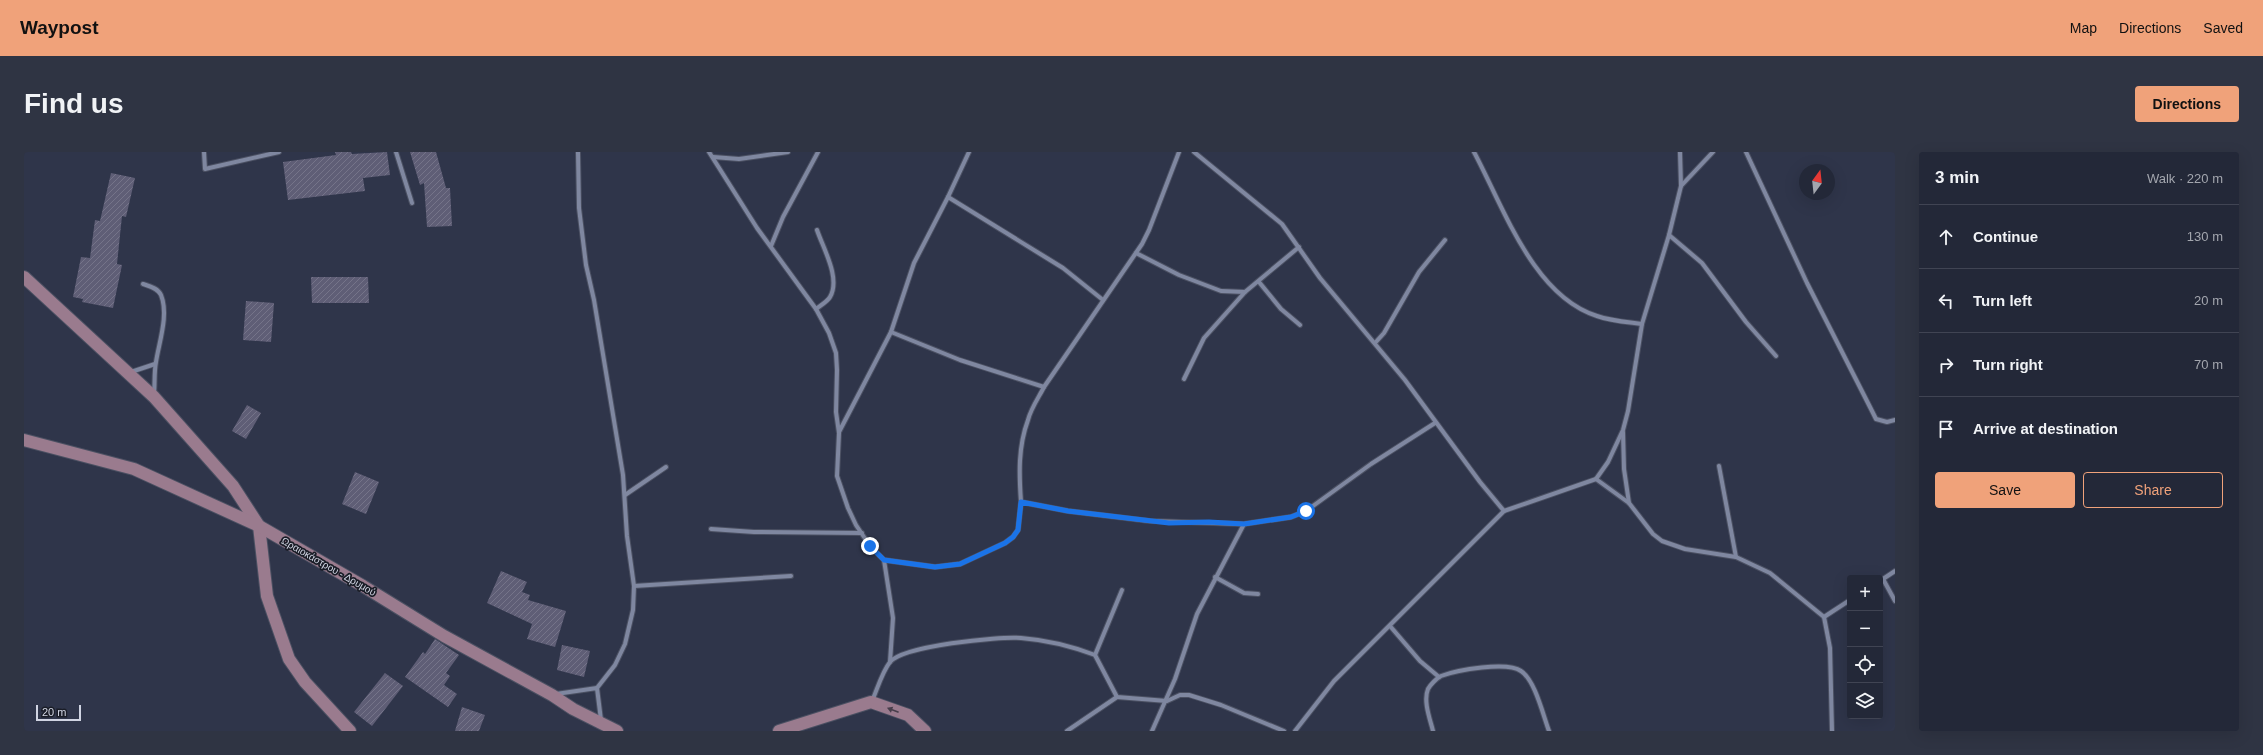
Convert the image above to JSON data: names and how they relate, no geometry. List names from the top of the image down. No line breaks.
{"streets":{"main road":["Ωραιοκάστρου - Δρυμού"]},"scale_bar":"20 m","north":"top","page":{"header":"Waypost","nav":["Map","Directions","Saved"],"buttons":["Directions",["Save","Share"]],"title":"Find us","heading":["3 min","Walk · 220 m"],"list":[["Continue","130 m"],["Turn left","20 m"],["Turn right","70 m"],"Arrive at destination"],"map_buttons":["+","−"],"scale":"20 m"}}
